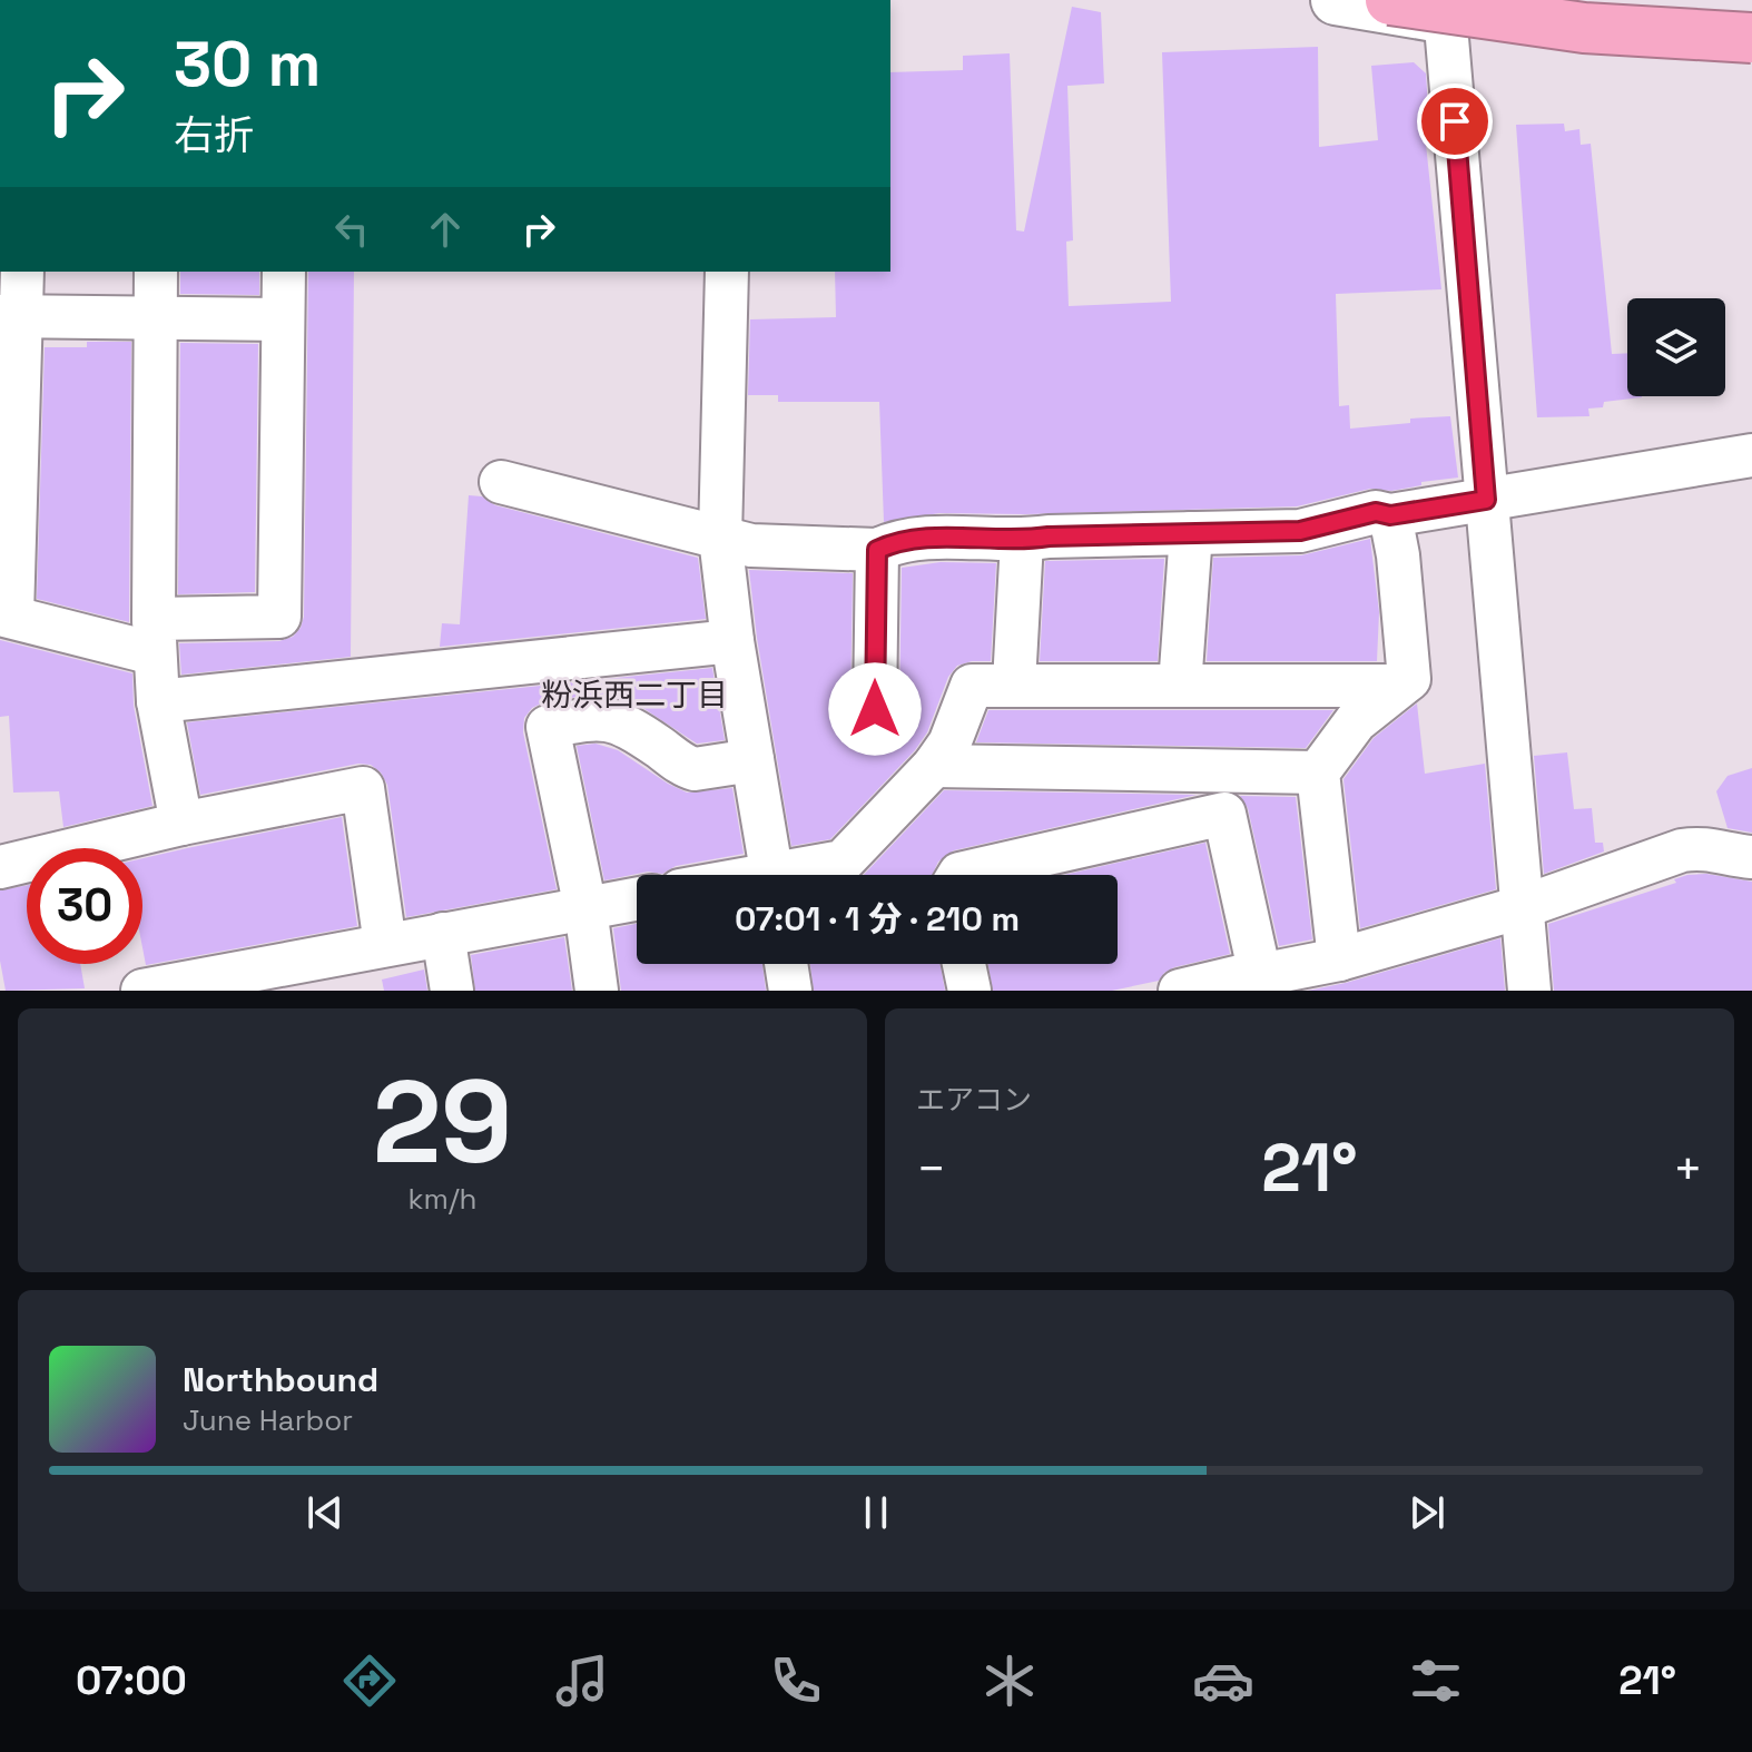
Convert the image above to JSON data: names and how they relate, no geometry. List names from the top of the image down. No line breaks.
{"districts":["粉浜西二丁目"],"page":{"turn":["30 m","右折"],"limit":"30","trip":"07:01 · 1 分 · 210 m","tile":[["29","km/h"],"エアコン"],"heat":["−","21°","+"],"song":["Northbound","June Harbor"],"tabs":["07:00","21°"]}}
